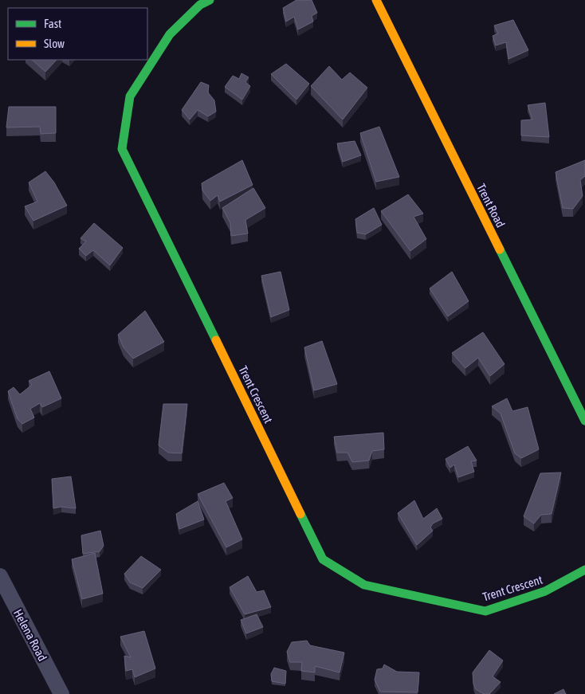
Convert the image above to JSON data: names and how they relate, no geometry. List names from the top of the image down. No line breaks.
{"streets":{"street":["Trent Road","Trent Crescent","Helena Road"]},"legend":["Fast","Slow"]}
